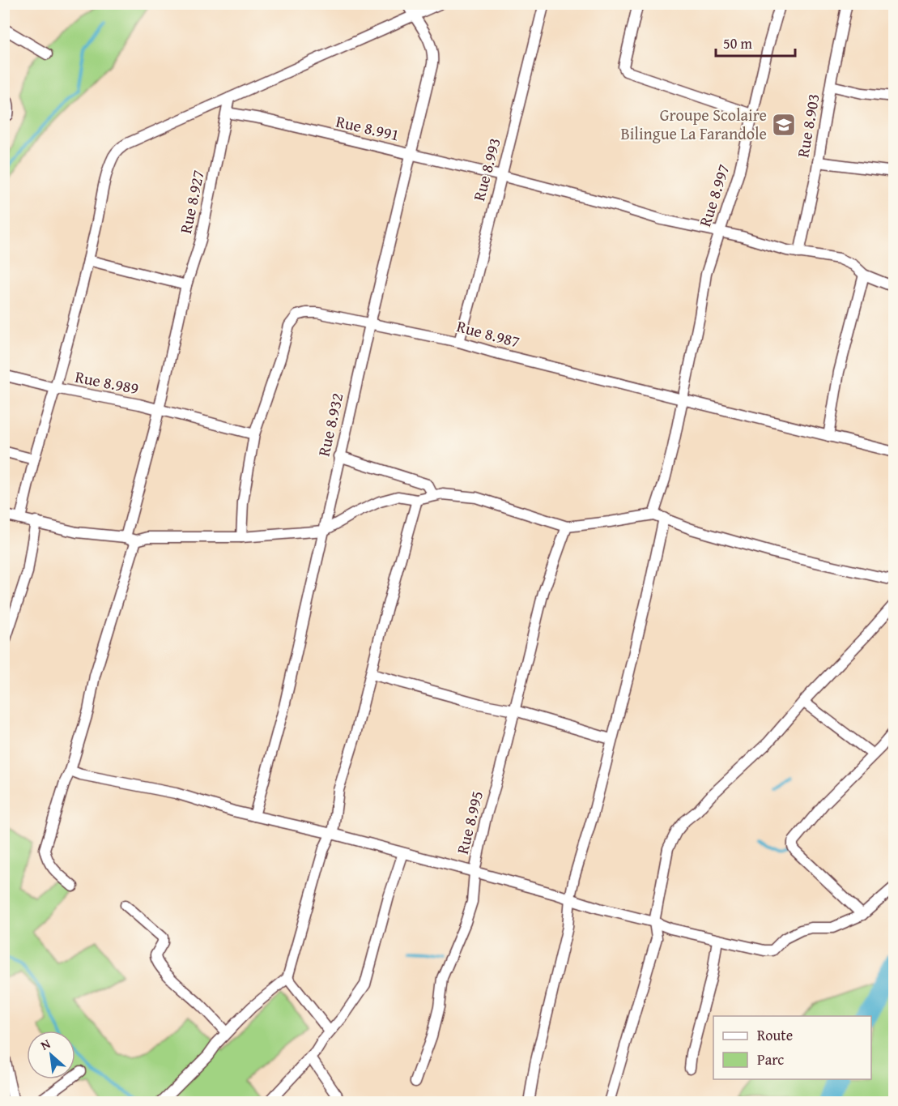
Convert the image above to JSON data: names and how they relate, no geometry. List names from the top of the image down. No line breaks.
{"streets":{"street":["Rue 8.903","Rue 8.991","Rue 8.993","Rue 8.997","Rue 8.927","Rue 8.987","Rue 8.989","Rue 8.932","Rue 8.995"]},"crossings":[["Rue 8.903","Rue 8.991"],["Rue 8.991","Rue 8.993"],["Rue 8.991","Rue 8.997"],["Rue 8.991","Rue 8.927"],["Rue 8.991","Rue 8.932"],["Rue 8.993","Rue 8.987"],["Rue 8.997","Rue 8.987"],["Rue 8.927","Rue 8.989"],["Rue 8.987","Rue 8.989"],["Rue 8.987","Rue 8.932"]],"places":{"school or university":["Groupe Scolaire Bilingue La Farandole"]},"legend":["Route","Parc"],"scale_bar":"50 m","north":"top left"}
